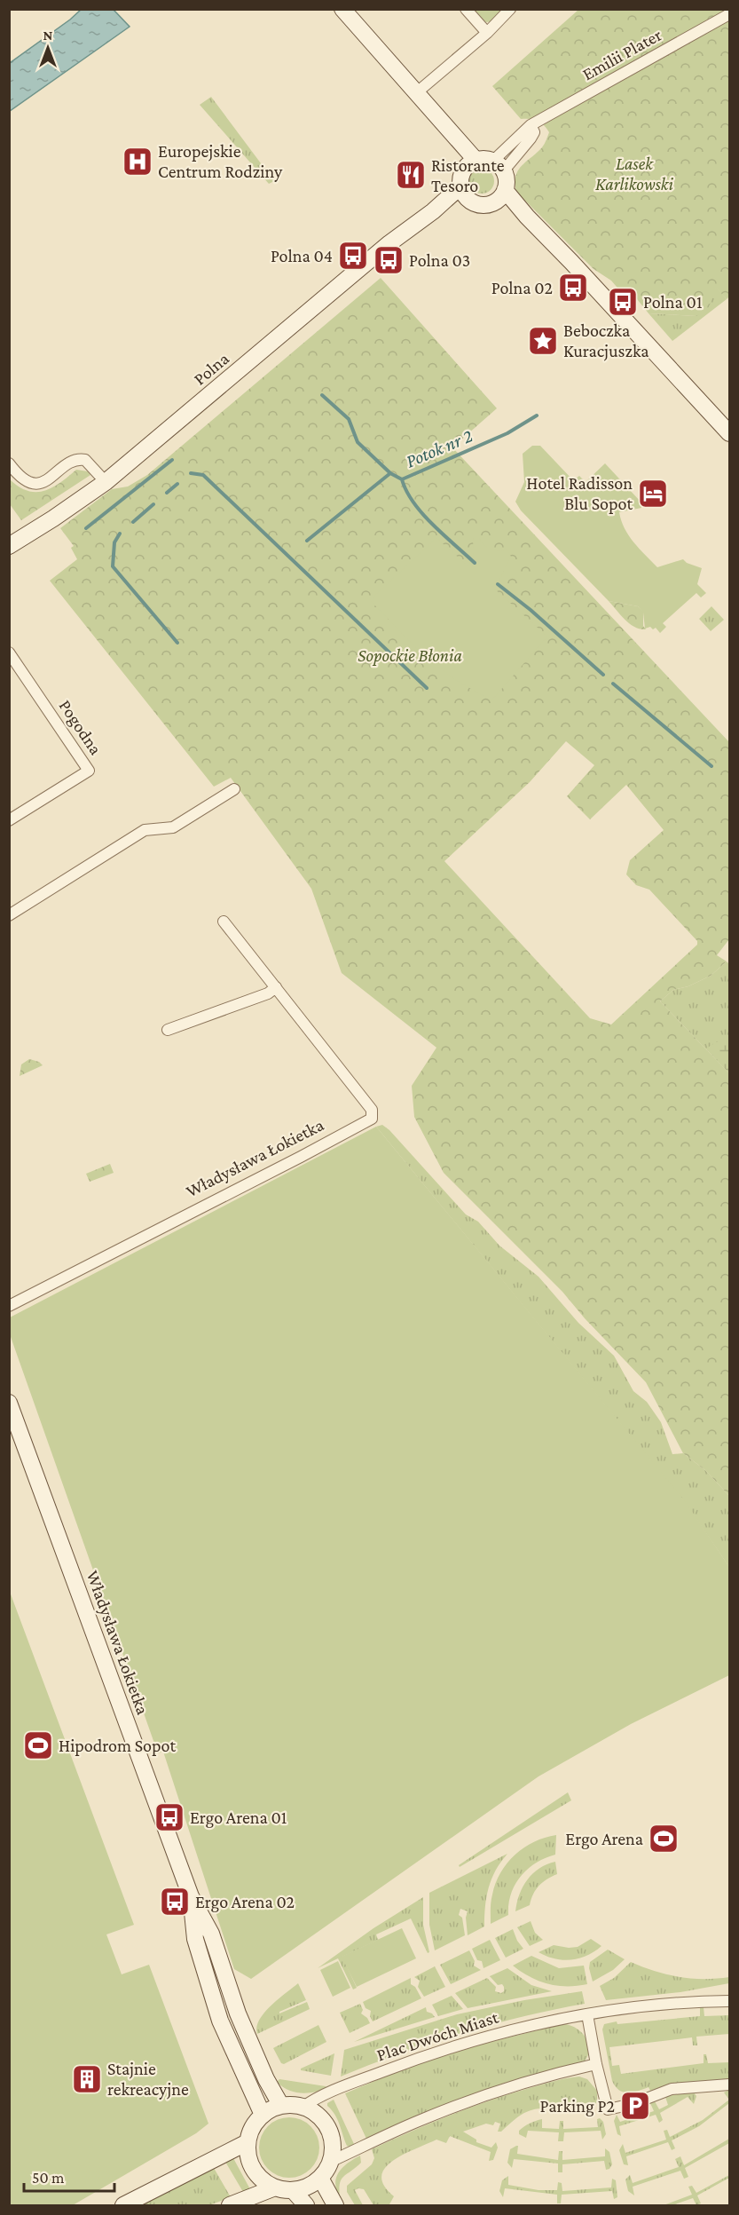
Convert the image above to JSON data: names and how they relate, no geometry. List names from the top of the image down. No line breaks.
{"streets":{"street":["Emilii Plater","Polna","Pogodna","Władysława Łokietka","Plac Dwóch Miast"]},"crossings":[["Emilii Plater","Polna"],["Władysława Łokietka","Plac Dwóch Miast"]],"water":["Potok nr 2"],"parks":["Lasek Karlikowski","Sopockie Błonia"],"places":{"hospital":["Europejskie Centrum Rodziny"],"restaurant":["Ristorante Tesoro"],"bus stop":["Polna 04","Polna 03","Polna 02","Polna 01","Ergo Arena 01","Ergo Arena 02"],"place":["Beboczka Kuracjuszka"],"hotel":["Hotel Radisson Blu Sopot"],"sports":["Hipodrom Sopot","Ergo Arena"],"building":["Stajnie rekreacyjne"],"parking":["Parking P2"]},"scale_bar":"50 m","north":"top"}
